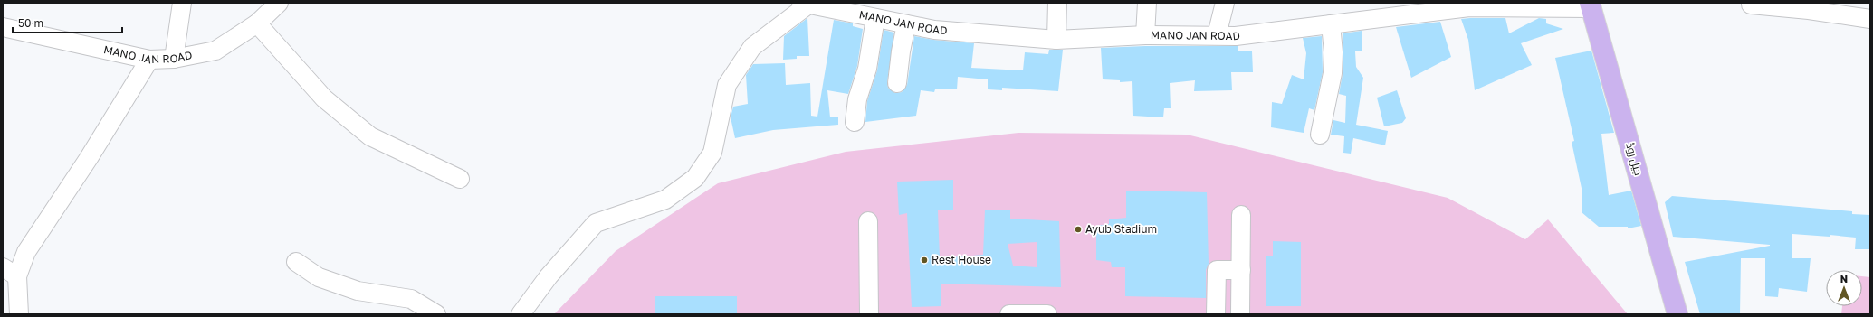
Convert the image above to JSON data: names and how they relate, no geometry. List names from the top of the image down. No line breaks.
{"streets":{"main road":["جیل روڈ"],"street":["MANO JAN ROAD"]},"crossings":[["MANO JAN ROAD","جیل روڈ"]],"places":["Ayub Stadium","Rest House"],"scale_bar":"50 m","north":"top"}
